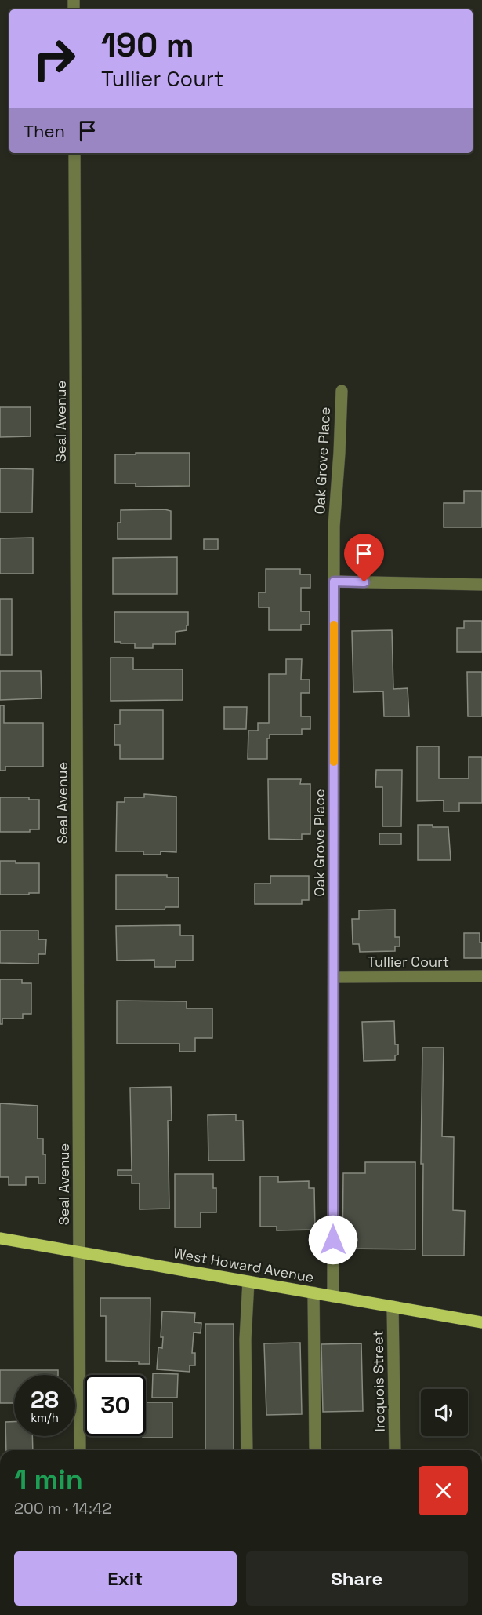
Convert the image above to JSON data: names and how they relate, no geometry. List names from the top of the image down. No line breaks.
{"streets":{"main road":["West Howard Avenue"],"street":["Seal Avenue","Oak Grove Place","Tullier Court","Iroquois Street"]},"crossings":[["Seal Avenue","West Howard Avenue"],["Oak Grove Place","Tullier Court"],["Oak Grove Place","West Howard Avenue"],["West Howard Avenue","Iroquois Street"]],"page":{"turn":["190 m","Tullier Court"],"then":"Then","speed":"28 km/h","limit":"30","heading":["1 min","200 m · 14:42"],"buttons":["Exit","Share"]}}
